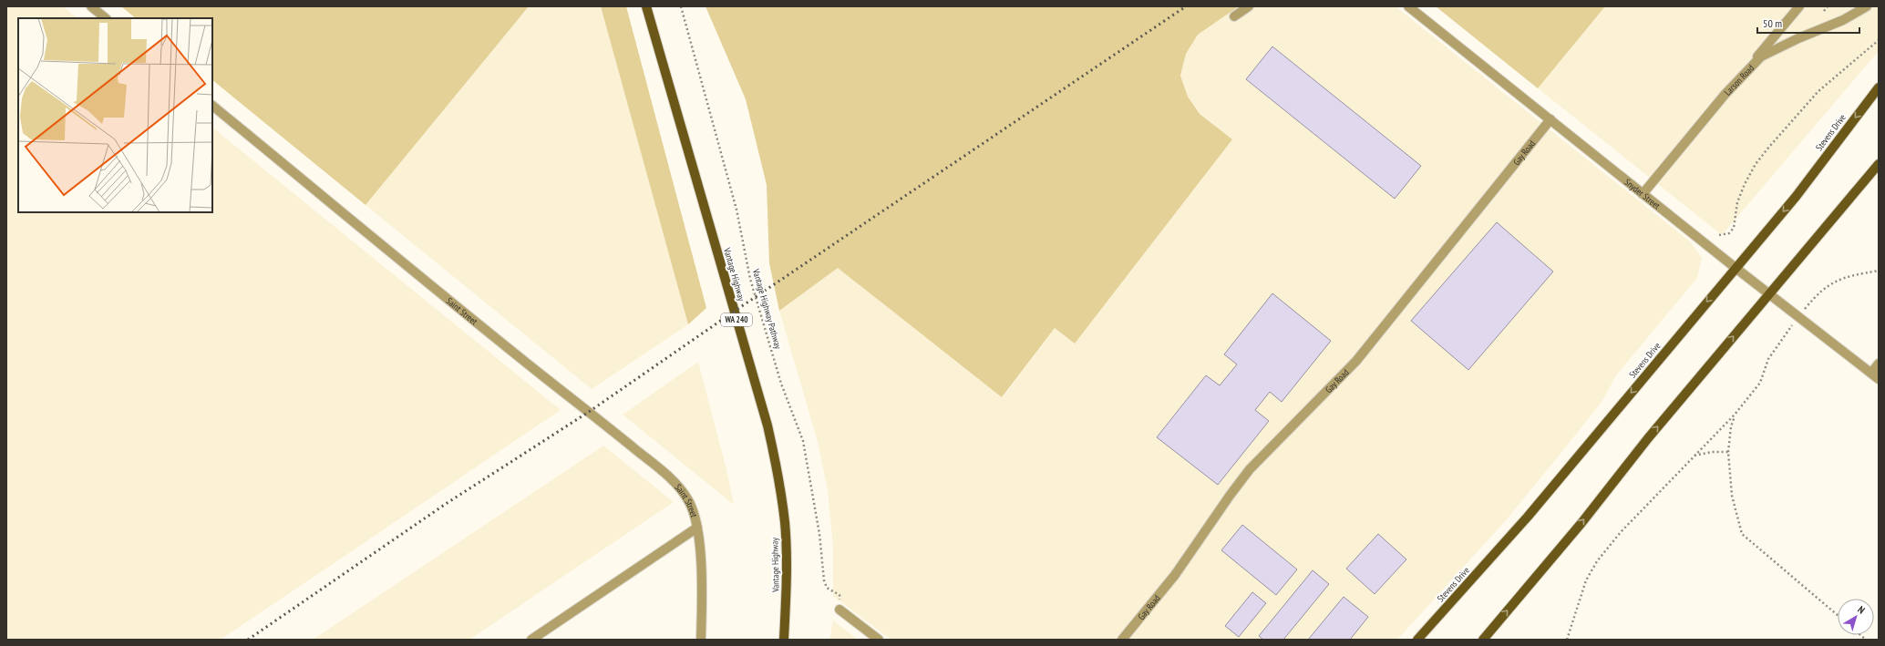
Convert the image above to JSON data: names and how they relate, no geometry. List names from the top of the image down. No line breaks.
{"streets":{"main road":["Stevens Drive","Vantage Highway","WA 240"],"street":["Larson Road","Gay Road","Snyder Street","Saint Street"],"path":["Vantage Highway Pathway"]},"crossings":[["Larson Road","Snyder Street"],["Stevens Drive","Snyder Street"],["Gay Road","Snyder Street"]],"scale_bar":"50 m","north":"top right"}
